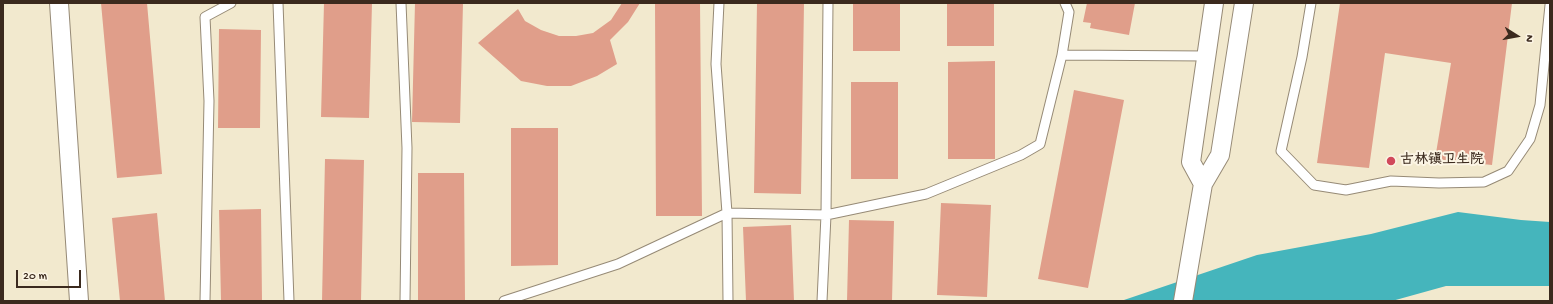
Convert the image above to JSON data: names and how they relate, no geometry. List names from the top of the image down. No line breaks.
{"places":["古林镇卫生院"],"scale_bar":"20 m","north":"right"}
